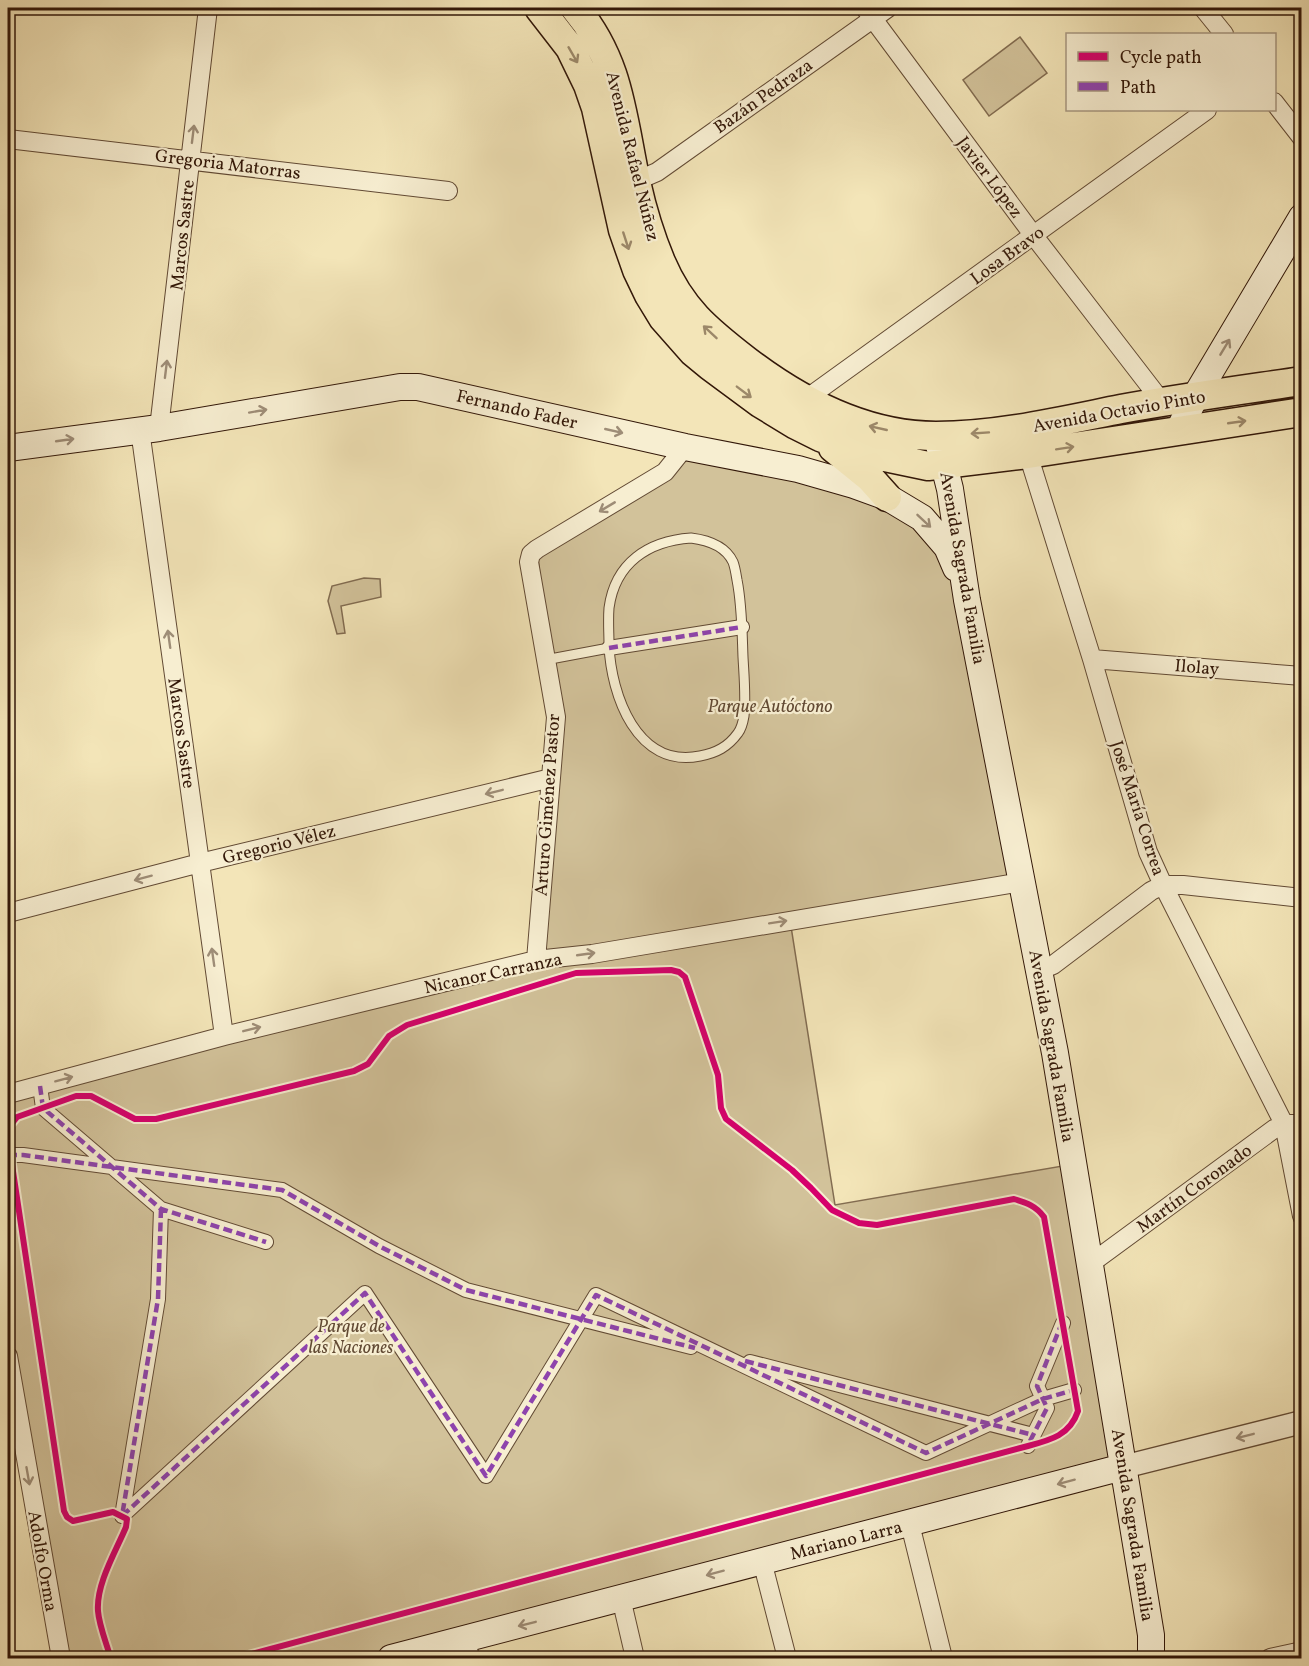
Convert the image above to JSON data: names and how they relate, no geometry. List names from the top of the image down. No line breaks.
{"streets":{"main road":["Avenida Rafael Núñez","Fernando Fader","Avenida Octavio Pinto","Avenida Sagrada Familia","Mariano Larra"],"street":["Bazán Pedraza","Gregoria Matorras","Javier López","Marcos Sastre","Losa Bravo","Ilolay","Arturo Giménez Pastor","José María Correa","Gregorio Vélez","Nicanor Carranza","Martín Coronado","Adolfo Orma"]},"crossings":[["Bazán Pedraza","Avenida Rafael Núñez"],["Bazán Pedraza","Javier López"],["Avenida Rafael Núñez","Losa Bravo"],["Avenida Rafael Núñez","Avenida Octavio Pinto"],["Avenida Rafael Núñez","Avenida Sagrada Familia"],["Gregoria Matorras","Marcos Sastre"],["Javier López","Losa Bravo"],["Javier López","Avenida Octavio Pinto"],["Marcos Sastre","Fernando Fader"],["Marcos Sastre","Gregorio Vélez"],["Marcos Sastre","Nicanor Carranza"],["Fernando Fader","Arturo Giménez Pastor"],["Avenida Octavio Pinto","Avenida Sagrada Familia"],["Avenida Octavio Pinto","José María Correa"],["Avenida Sagrada Familia","Nicanor Carranza"],["Avenida Sagrada Familia","Martín Coronado"],["Avenida Sagrada Familia","Mariano Larra"],["Ilolay","José María Correa"],["Arturo Giménez Pastor","Gregorio Vélez"],["Arturo Giménez Pastor","Nicanor Carranza"],["José María Correa","Martín Coronado"]],"one_way":["Marcos Sastre","Fernando Fader","Arturo Giménez Pastor","Gregorio Vélez","Nicanor Carranza","Mariano Larra","Adolfo Orma"],"parks":["Parque Autóctono","Parque de las Naciones"],"legend":["Cycle path","Path"]}
